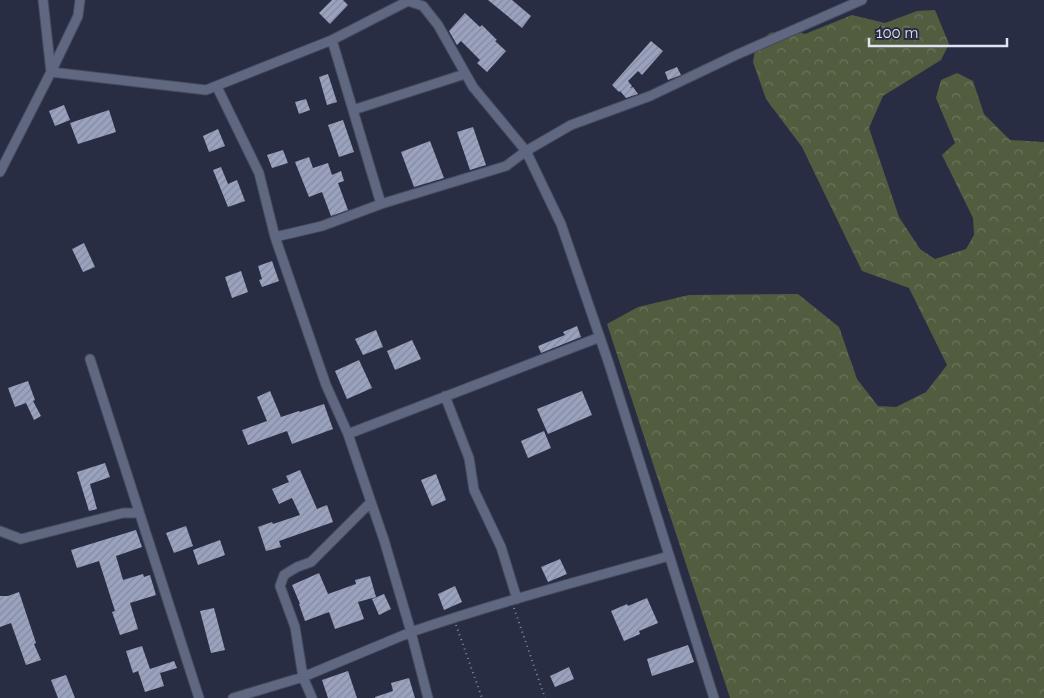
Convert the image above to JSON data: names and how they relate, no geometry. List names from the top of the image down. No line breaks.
{"scale_bar":"100 m"}
